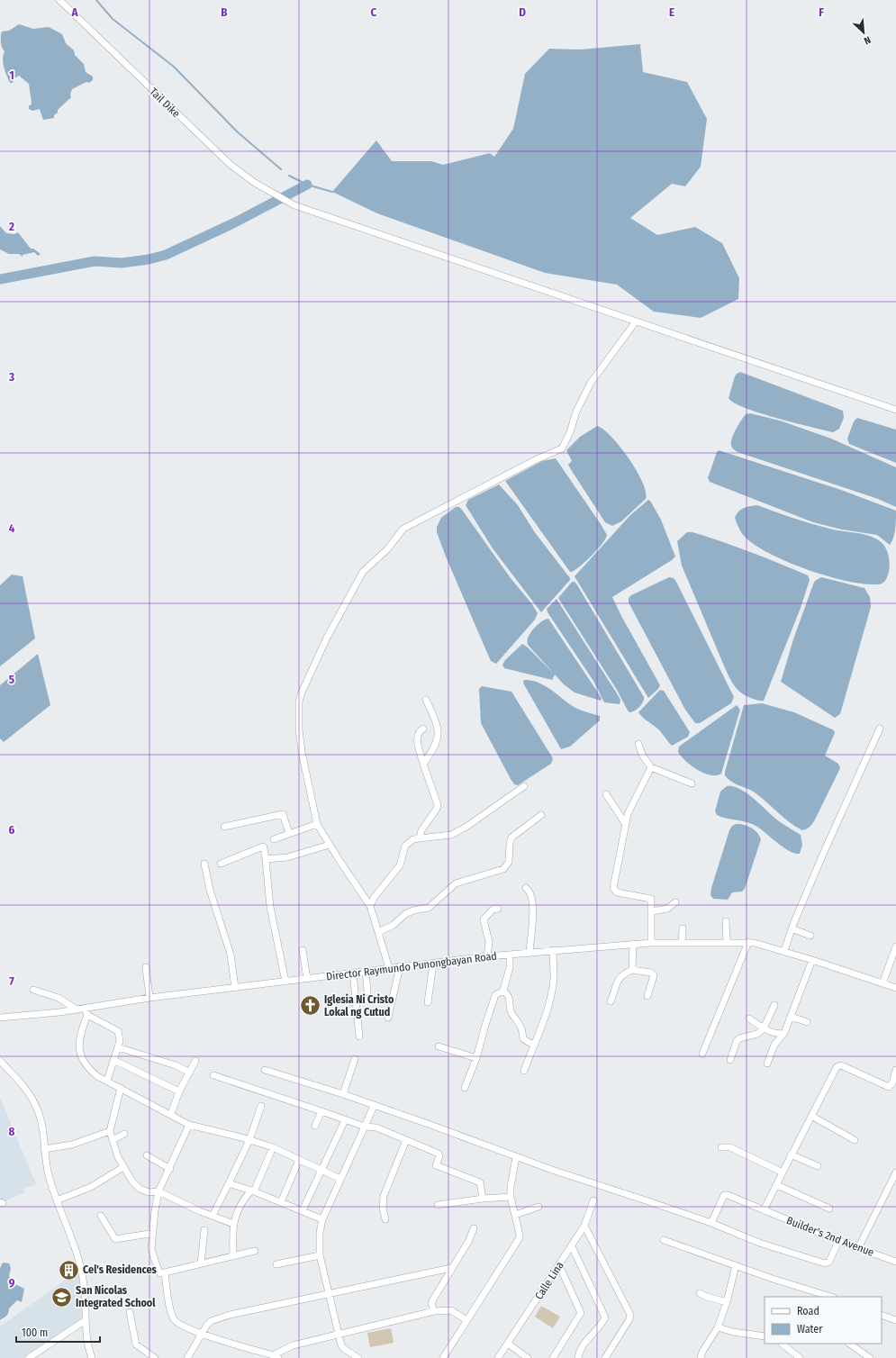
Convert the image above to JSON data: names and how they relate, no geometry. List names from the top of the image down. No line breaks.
{"streets":{"street":["Tail Dike","Director Raymundo Punongbayan Road","Builder's 2nd Avenue","Calle Lina"]},"places":{"church":["Iglesia Ni Cristo Lokal ng Cutud"],"building":["Cel's Residences"],"school or university":["San Nicolas Integrated School"]},"legend":["Road","Water"],"scale_bar":"100 m","north":"bottom right","grid":{"columns":["A","B","C","D","E","F"],"rows":["1","2","3","4","5","6","7","8","9"]}}
